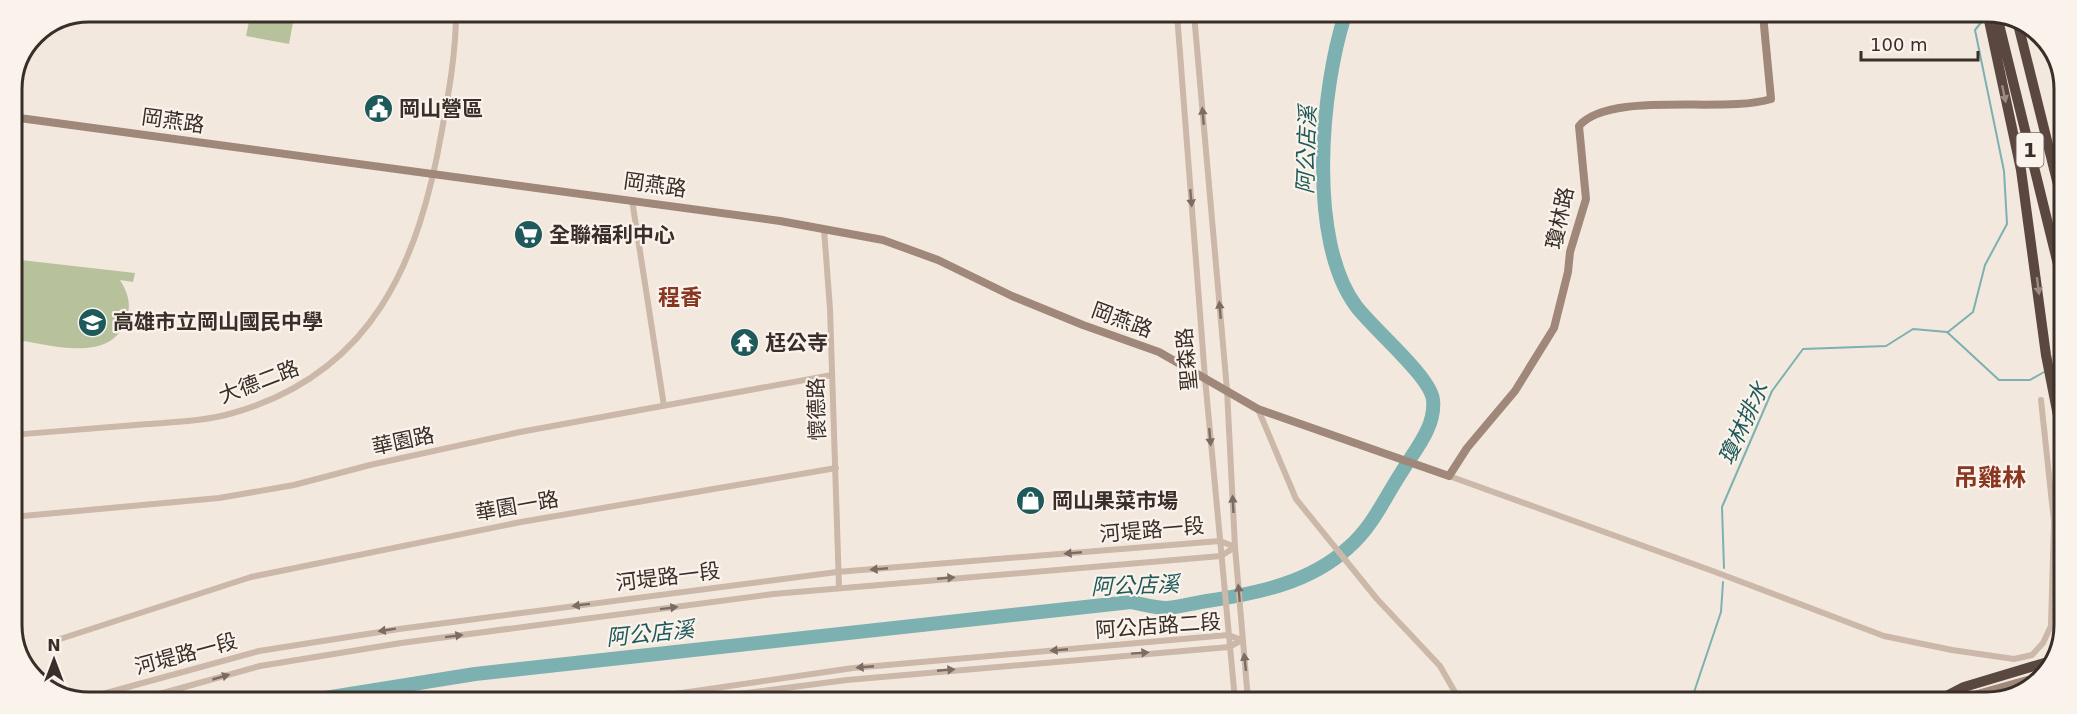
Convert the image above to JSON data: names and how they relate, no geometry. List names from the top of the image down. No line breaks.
{"streets":{"highway":["1"],"street":["岡燕路","瓊林路","聖森路","大德二路","懷德路","華園路","華園一路","河堤路一段","阿公店路二段"]},"crossings":[["岡燕路","瓊林路"],["岡燕路","聖森路"],["岡燕路","大德二路"],["岡燕路","懷德路"],["聖森路","河堤路一段"],["聖森路","阿公店路二段"],["懷德路","華園路"],["懷德路","華園一路"],["懷德路","河堤路一段"]],"districts":["程香","吊雞林"],"water":["阿公店溪","瓊林排水"],"places":{"public building":["岡山營區"],"supermarket":["全聯福利中心"],"school or university":["高雄市立岡山國民中學"],"temple":["尪公寺"],"shop":["岡山果菜市場"]},"scale_bar":"100 m","north":"top"}
